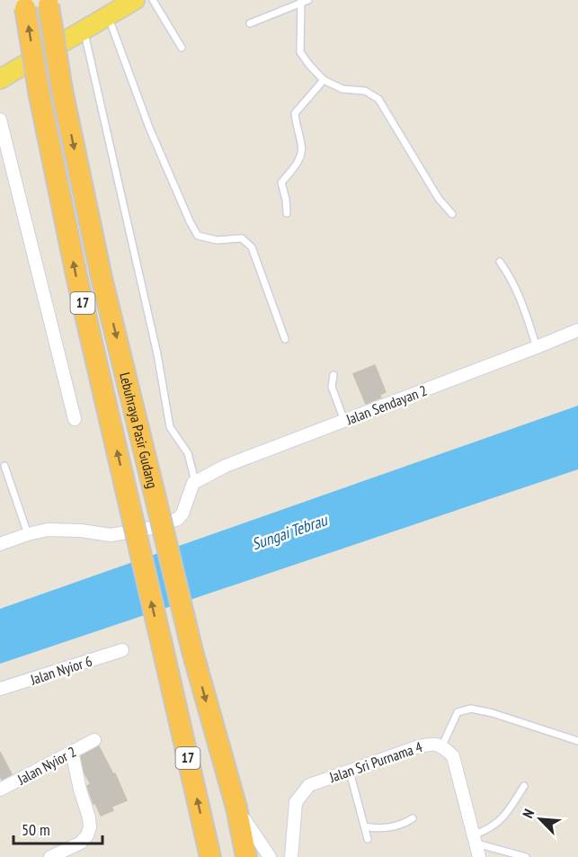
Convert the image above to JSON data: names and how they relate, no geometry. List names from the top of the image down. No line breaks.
{"streets":{"highway":["17","Lebuhraya Pasir Gudang"],"street":["Jalan Sendayan 2","Jalan Nyior 6","Jalan Sri Purnama 4","Jalan Nyior 2"]},"water":["Sungai Tebrau"],"scale_bar":"50 m","north":"top left"}
